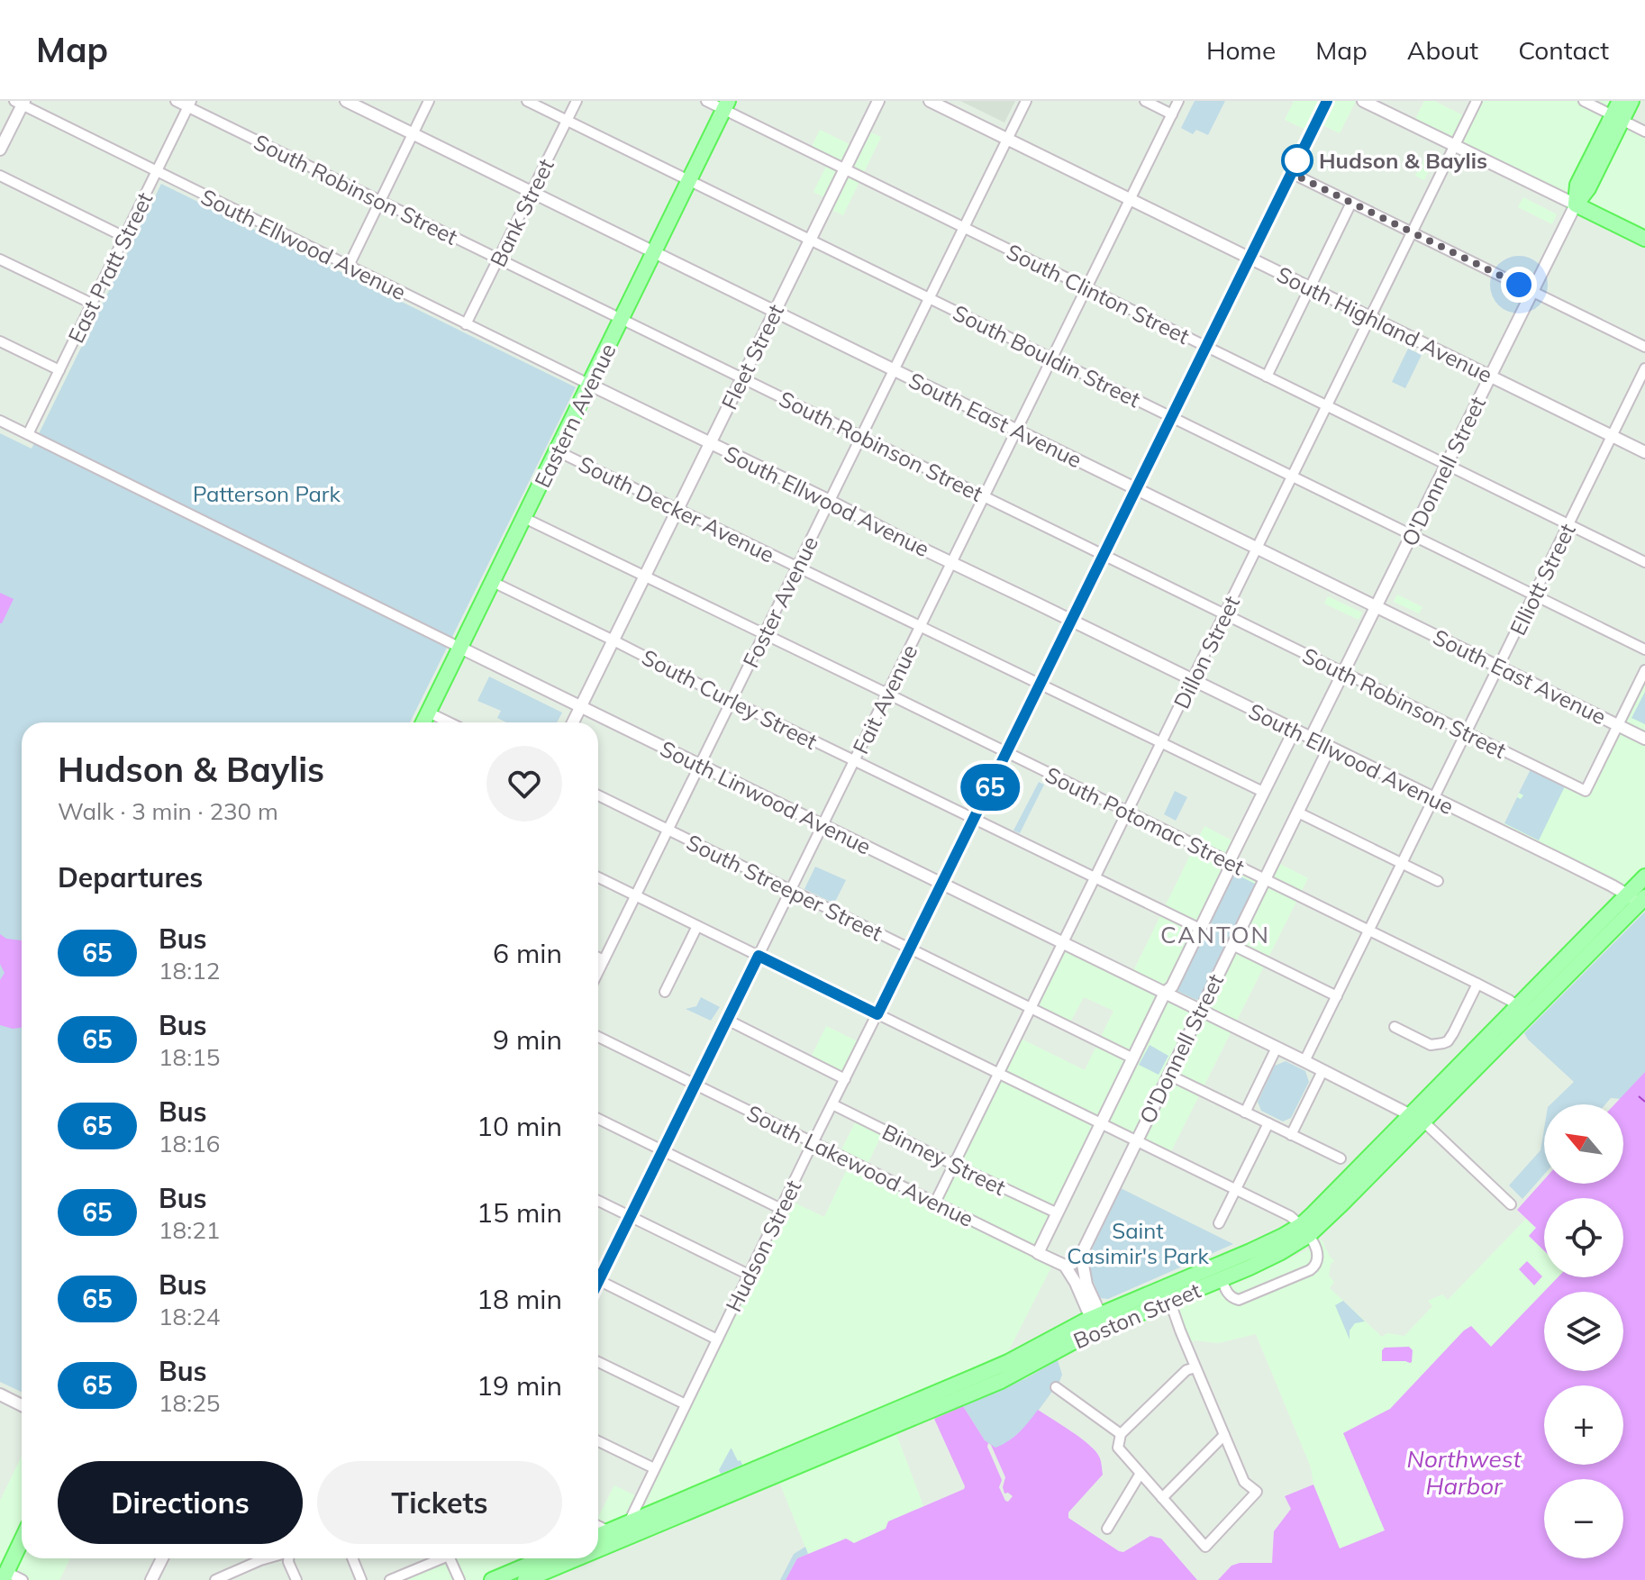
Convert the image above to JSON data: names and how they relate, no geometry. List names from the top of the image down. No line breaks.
{"streets":{"main road":["Eastern Avenue","O'Donnell Street","Boston Street"],"street":["South Robinson Street","Bank Street","South Ellwood Avenue","East Pratt Street","South Clinton Street","South Highland Avenue","South Bouldin Street","Fleet Street","South East Avenue","South Decker Avenue","Elliott Street","Foster Avenue","Dillon Street","South Curley Street","Fait Avenue","South Linwood Avenue","South Potomac Street","South Streeper Street","Binney Street","South Lakewood Avenue","Hudson Street"]},"crossings":[["South Robinson Street","Bank Street"],["South Robinson Street","East Pratt Street"],["South Robinson Street","Fleet Street"],["South Robinson Street","Eastern Avenue"],["South Robinson Street","South East Avenue"],["South Robinson Street","O'Donnell Street"],["South Robinson Street","Elliott Street"],["South Robinson Street","Foster Avenue"],["South Robinson Street","Dillon Street"],["South Robinson Street","Fait Avenue"],["South Robinson Street","Hudson Street"],["Bank Street","South Ellwood Avenue"],["Bank Street","South Bouldin Street"],["Bank Street","South East Avenue"],["South Ellwood Avenue","East Pratt Street"],["South Ellwood Avenue","Fleet Street"],["South Ellwood Avenue","Eastern Avenue"],["South Ellwood Avenue","O'Donnell Street"],["South Ellwood Avenue","Elliott Street"],["South Ellwood Avenue","Foster Avenue"],["South Ellwood Avenue","Dillon Street"],["South Ellwood Avenue","Fait Avenue"],["South Ellwood Avenue","Hudson Street"],["South Ellwood Avenue","Boston Street"],["East Pratt Street","South Linwood Avenue"],["South Clinton Street","Fleet Street"],["South Clinton Street","Eastern Avenue"],["South Clinton Street","O'Donnell Street"],["South Clinton Street","Elliott Street"],["South Clinton Street","Foster Avenue"],["South Clinton Street","Dillon Street"],["South Clinton Street","Fait Avenue"],["South Clinton Street","Hudson Street"],["South Highland Avenue","O'Donnell Street"],["South Highland Avenue","Elliott Street"],["South Highland Avenue","Foster Avenue"],["South Highland Avenue","Dillon Street"],["South Highland Avenue","Fait Avenue"],["South Highland Avenue","Hudson Street"],["South Bouldin Street","Fleet Street"],["South Bouldin Street","Eastern Avenue"],["South Bouldin Street","O'Donnell Street"],["South Bouldin Street","Elliott Street"],["South Bouldin Street","Foster Avenue"],["South Bouldin Street","Dillon Street"],["South Bouldin Street","Fait Avenue"],["South Bouldin Street","Hudson Street"],["Fleet Street","South East Avenue"],["Fleet Street","South Decker Avenue"],["Fleet Street","South Curley Street"],["Fleet Street","South Linwood Avenue"],["Fleet Street","South Potomac Street"],["Eastern Avenue","South East Avenue"],["Eastern Avenue","South Decker Avenue"],["Eastern Avenue","South Curley Street"],["Eastern Avenue","South Linwood Avenue"],["Eastern Avenue","South Potomac Street"],["South East Avenue","O'Donnell Street"],["South East Avenue","Elliott Street"],["South East Avenue","Foster Avenue"],["South East Avenue","Dillon Street"],["South East Avenue","Fait Avenue"],["South East Avenue","Hudson Street"],["O'Donnell Street","South Decker Avenue"],["O'Donnell Street","South Curley Street"],["O'Donnell Street","South Linwood Avenue"],["O'Donnell Street","South Potomac Street"],["O'Donnell Street","South Streeper Street"],["O'Donnell Street","Binney Street"],["O'Donnell Street","South Lakewood Avenue"],["South Decker Avenue","Foster Avenue"],["South Decker Avenue","Dillon Street"],["South Decker Avenue","Fait Avenue"],["South Decker Avenue","Hudson Street"],["Elliott Street","South Linwood Avenue"],["Elliott Street","South Potomac Street"],["Foster Avenue","South Curley Street"],["Foster Avenue","South Linwood Avenue"],["Foster Avenue","South Potomac Street"],["Foster Avenue","South Streeper Street"],["Dillon Street","South Curley Street"],["Dillon Street","South Linwood Avenue"],["Dillon Street","South Potomac Street"],["Dillon Street","South Streeper Street"],["Dillon Street","Binney Street"],["Dillon Street","South Lakewood Avenue"],["South Curley Street","Fait Avenue"],["South Curley Street","Hudson Street"],["Fait Avenue","South Linwood Avenue"],["Fait Avenue","South Potomac Street"],["Fait Avenue","South Streeper Street"],["Fait Avenue","South Lakewood Avenue"],["South Linwood Avenue","Hudson Street"],["South Linwood Avenue","Boston Street"],["South Potomac Street","Hudson Street"],["South Potomac Street","Boston Street"],["South Streeper Street","Hudson Street"],["Binney Street","Hudson Street"],["South Lakewood Avenue","Hudson Street"],["Hudson Street","Boston Street"]],"districts":["CANTON"],"water":["Northwest Harbor"],"parks":["Patterson Park","Saint Casimir's Park"],"places":["Hudson & Baylis"],"lines":["bus line 65"],"north":"top left","page":{"header":"Map","nav":["Home","Map","About","Contact"],"on_map":"65","heading":[["Hudson & Baylis","Walk · 3 min · 230 m"],"Departures"],"list":[{"mark":"65","name":"Bus","note":"18:12","value":"6 min"},{"mark":"65","name":"Bus","note":"18:15","value":"9 min"},{"mark":"65","name":"Bus","note":"18:16","value":"10 min"},{"mark":"65","name":"Bus","note":"18:21","value":"15 min"},{"mark":"65","name":"Bus","note":"18:24","value":"18 min"},{"mark":"65","name":"Bus","note":"18:25","value":"19 min"}],"map_buttons":["+","−"],"buttons":["Directions","Tickets"]}}
